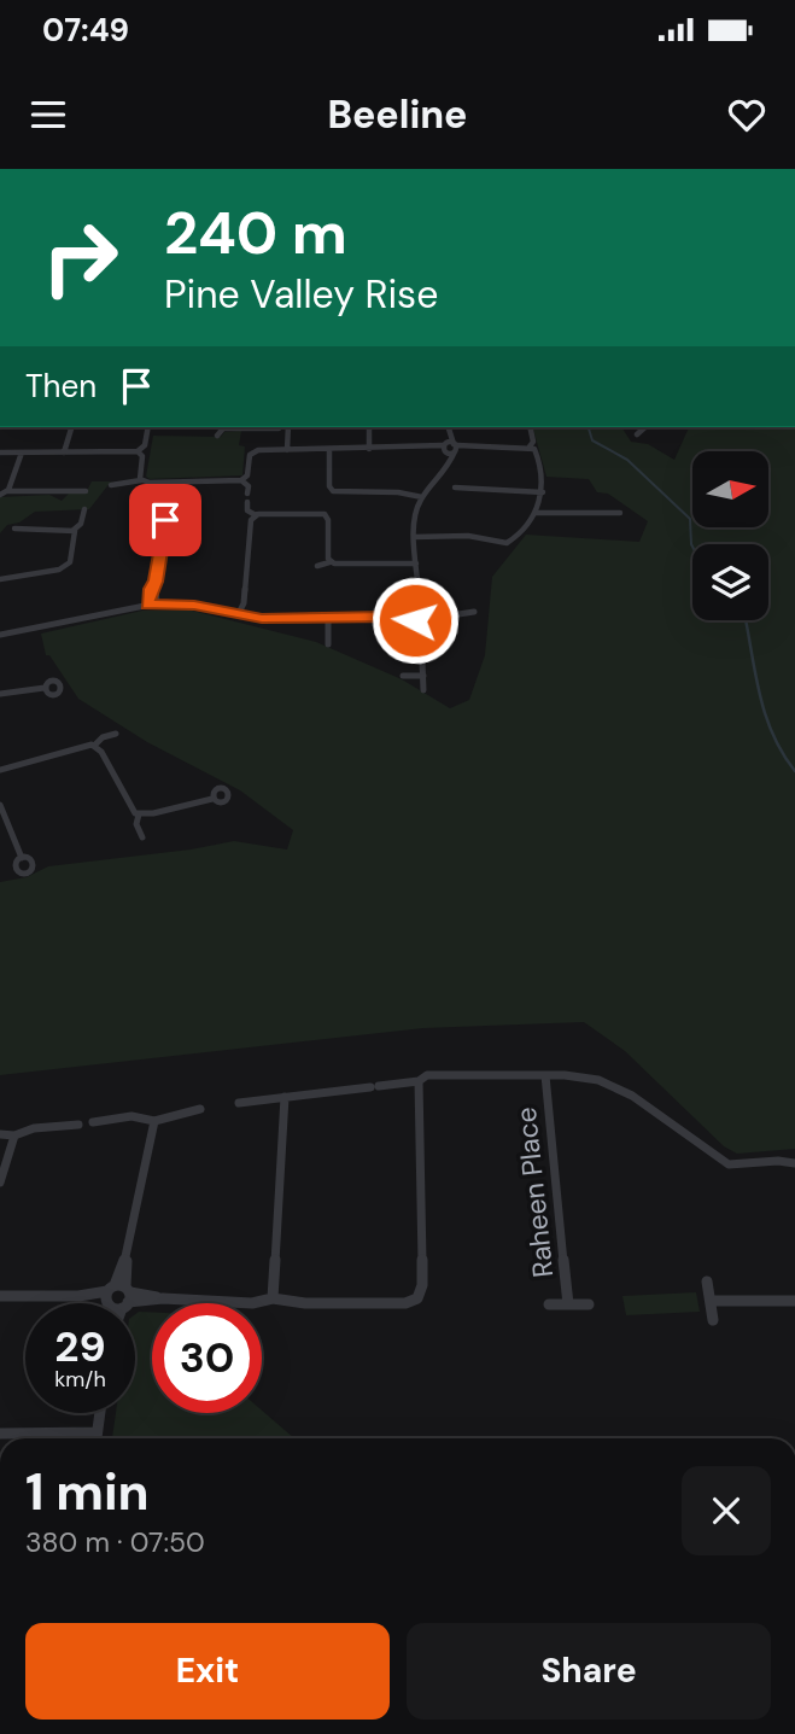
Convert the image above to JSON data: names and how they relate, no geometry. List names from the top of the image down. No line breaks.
{"streets":{"street":["Raheen Place"]},"north":"right","page":{"status":"07:49","header":"Beeline","turn":["240 m","Pine Valley Rise"],"then":"Then","speed":"29 km/h","limit":"30","heading":["1 min","380 m · 07:50"],"buttons":["Exit","Share"]}}
